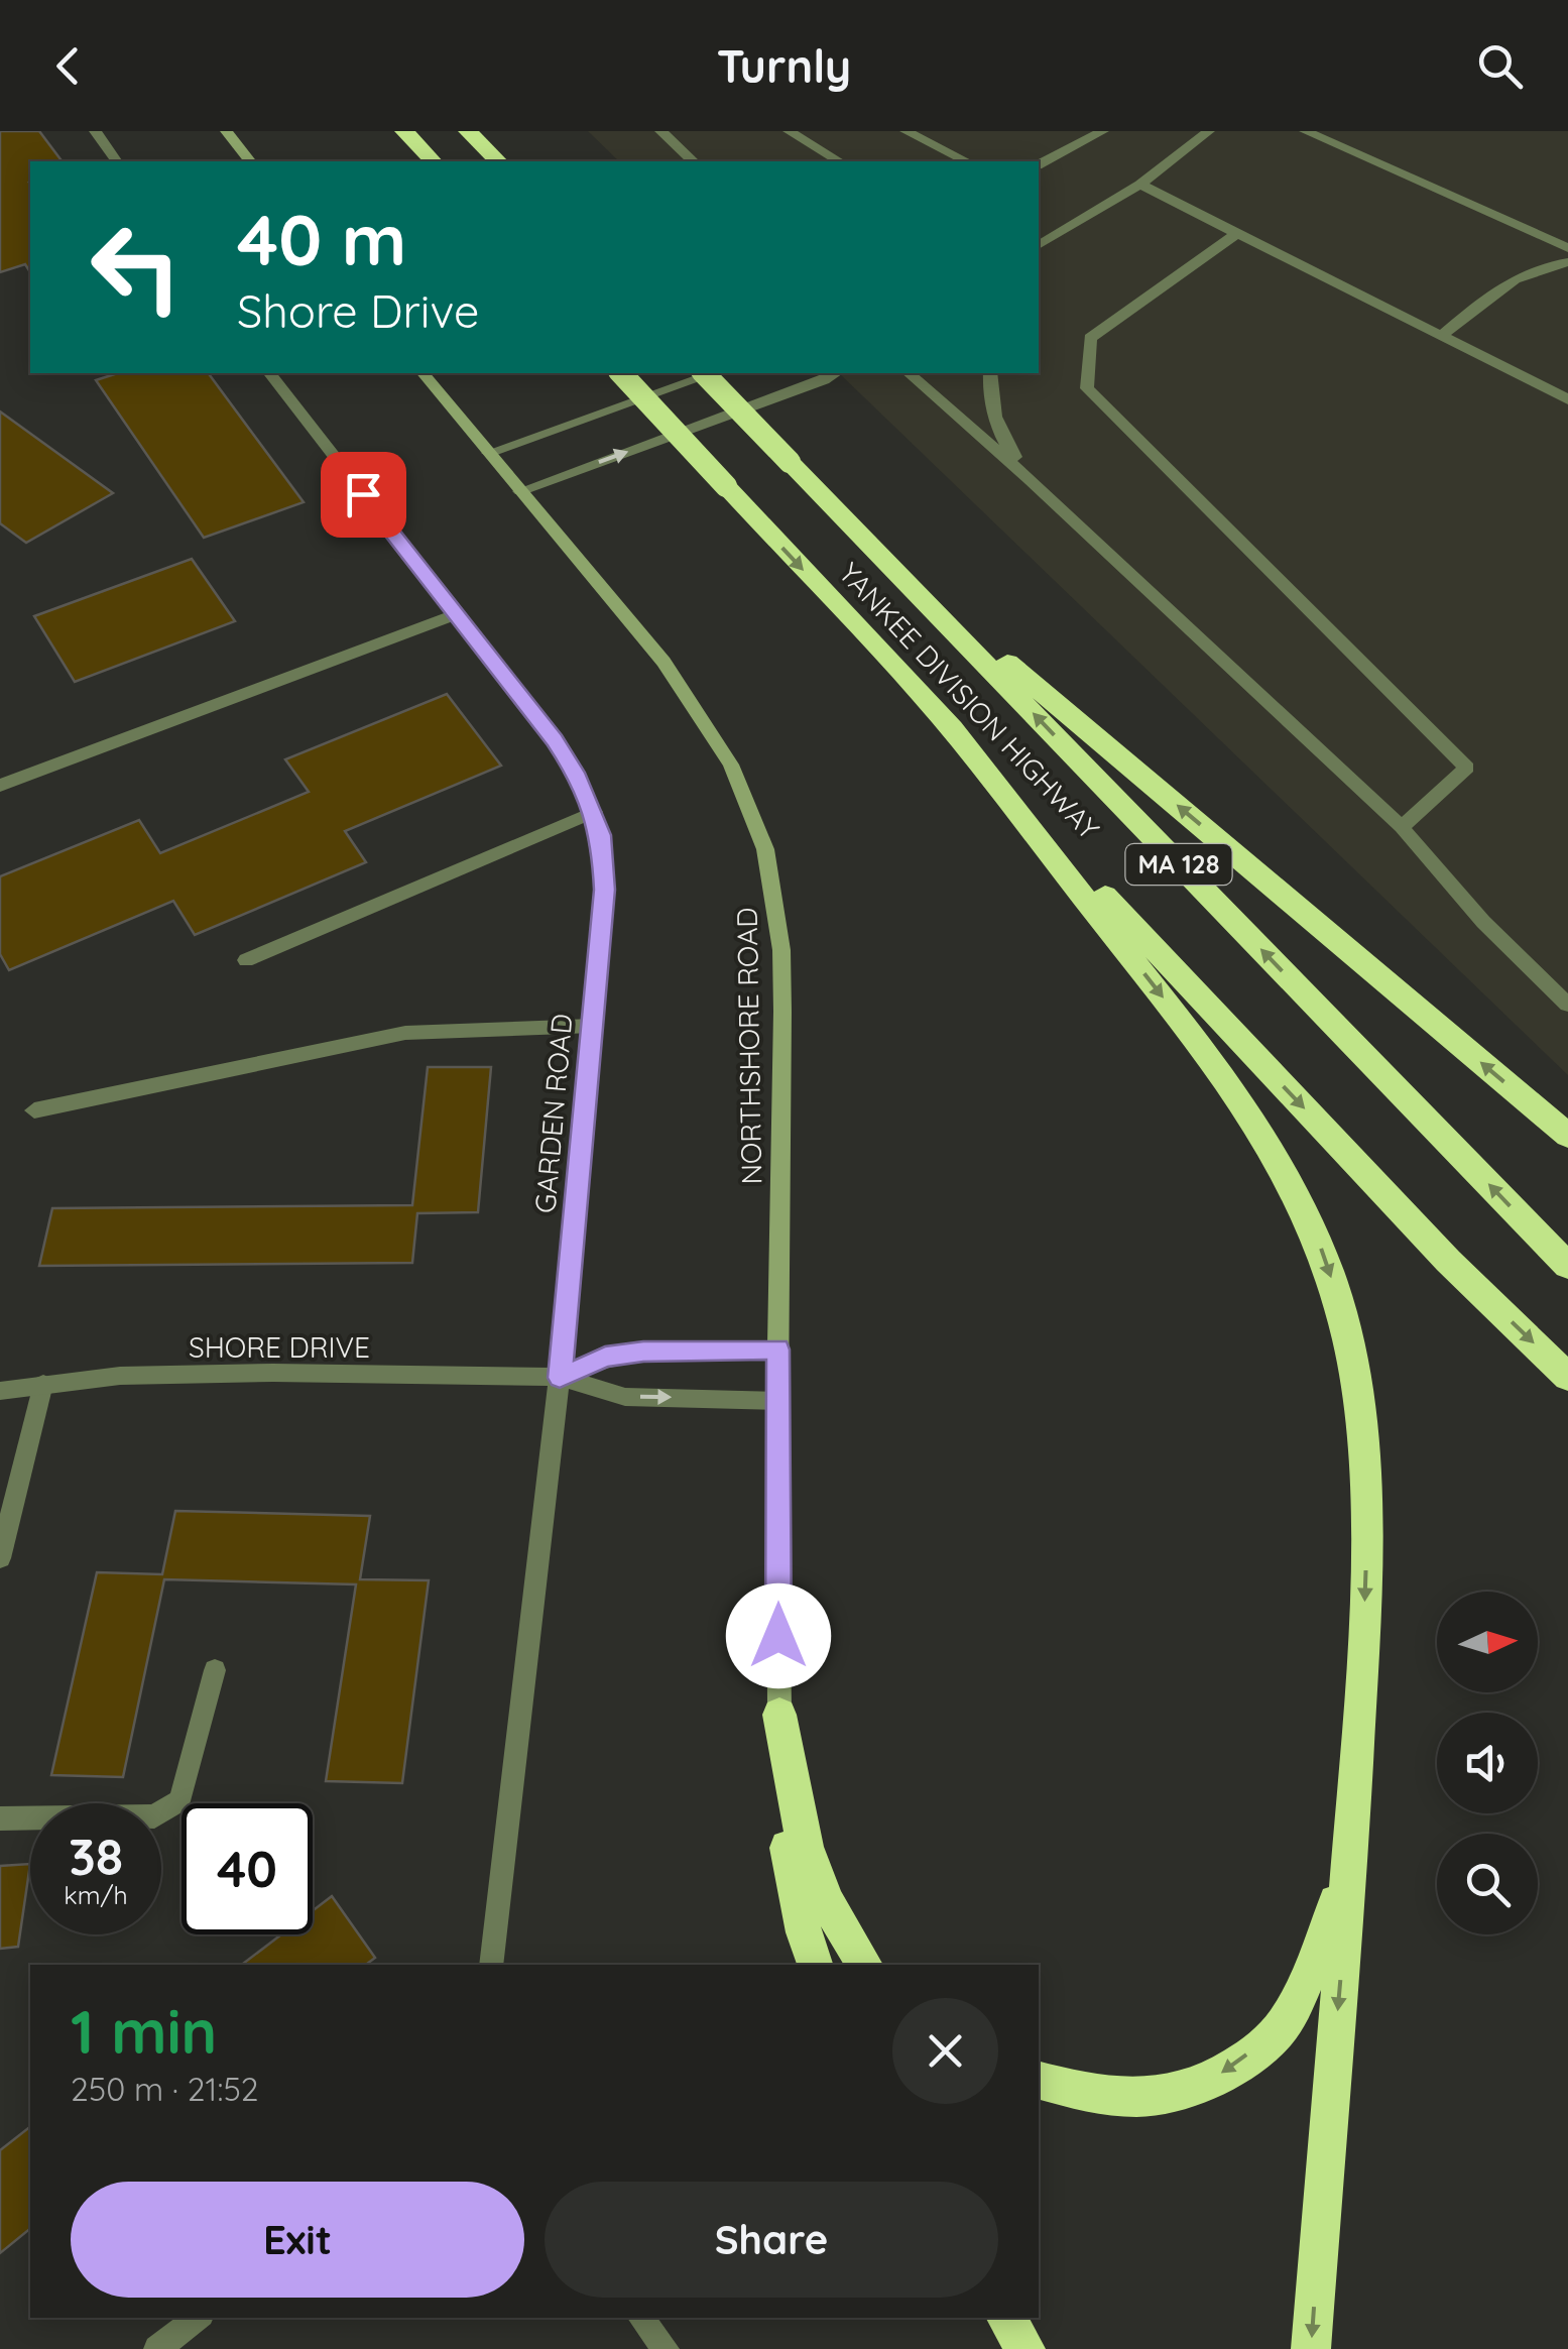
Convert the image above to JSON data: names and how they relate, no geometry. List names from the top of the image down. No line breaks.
{"streets":{"highway":["YANKEE DIVISION HIGHWAY","MA 128"],"street":["NORTHSHORE ROAD","GARDEN ROAD","SHORE DRIVE"]},"crossings":[["NORTHSHORE ROAD","SHORE DRIVE"],["GARDEN ROAD","SHORE DRIVE"]],"north":"right","page":{"header":"Turnly","turn":["40 m","Shore Drive"],"speed":"38 km/h","limit":"40","heading":["1 min","250 m · 21:52"],"buttons":["Exit","Share"]}}
